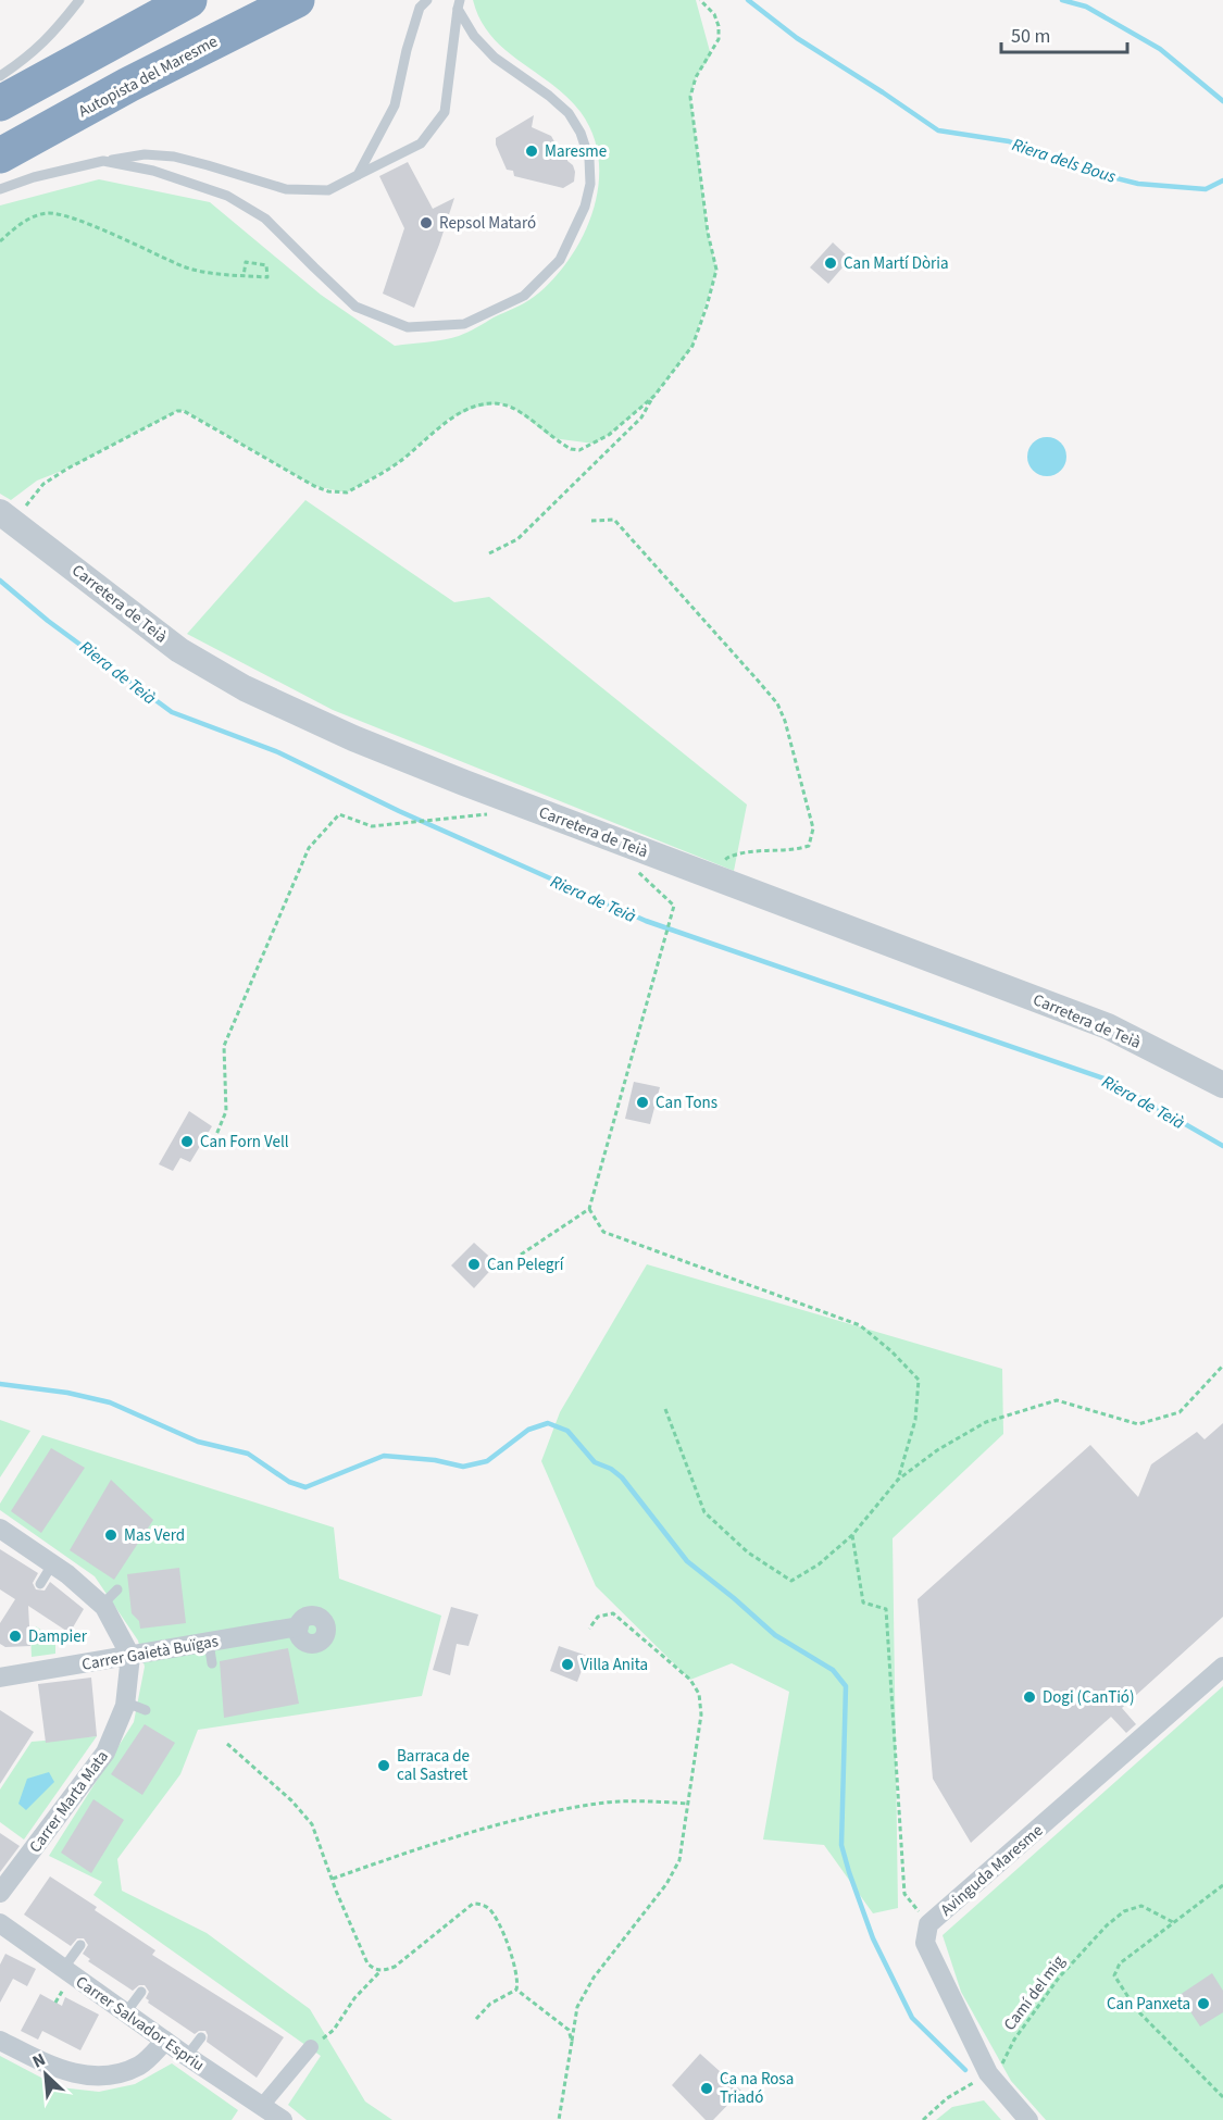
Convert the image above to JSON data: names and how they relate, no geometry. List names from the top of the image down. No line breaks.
{"streets":{"highway":["Autopista del Maresme"],"street":["Carretera de Teià","Carrer Gaietà Buïgas","Carrer Marta Mata","Avinguda Maresme","Carrer Salvador Espriu"],"path":["Camí del mig"]},"crossings":[["Carrer Gaietà Buïgas","Carrer Marta Mata"],["Avinguda Maresme","Camí del mig"]],"water":["Riera dels Bous","Riera de Teià"],"places":["Maresme","Repsol Mataró","Can Martí Dòria","Can Tons","Can Forn Vell","Can Pelegrí","Mas Verd","Dampier","Villa Anita","Dogi (CanTió)","Barraca de cal Sastret","Can Panxeta","Ca na Rosa Triadó"],"scale_bar":"50 m","north":"top left"}
